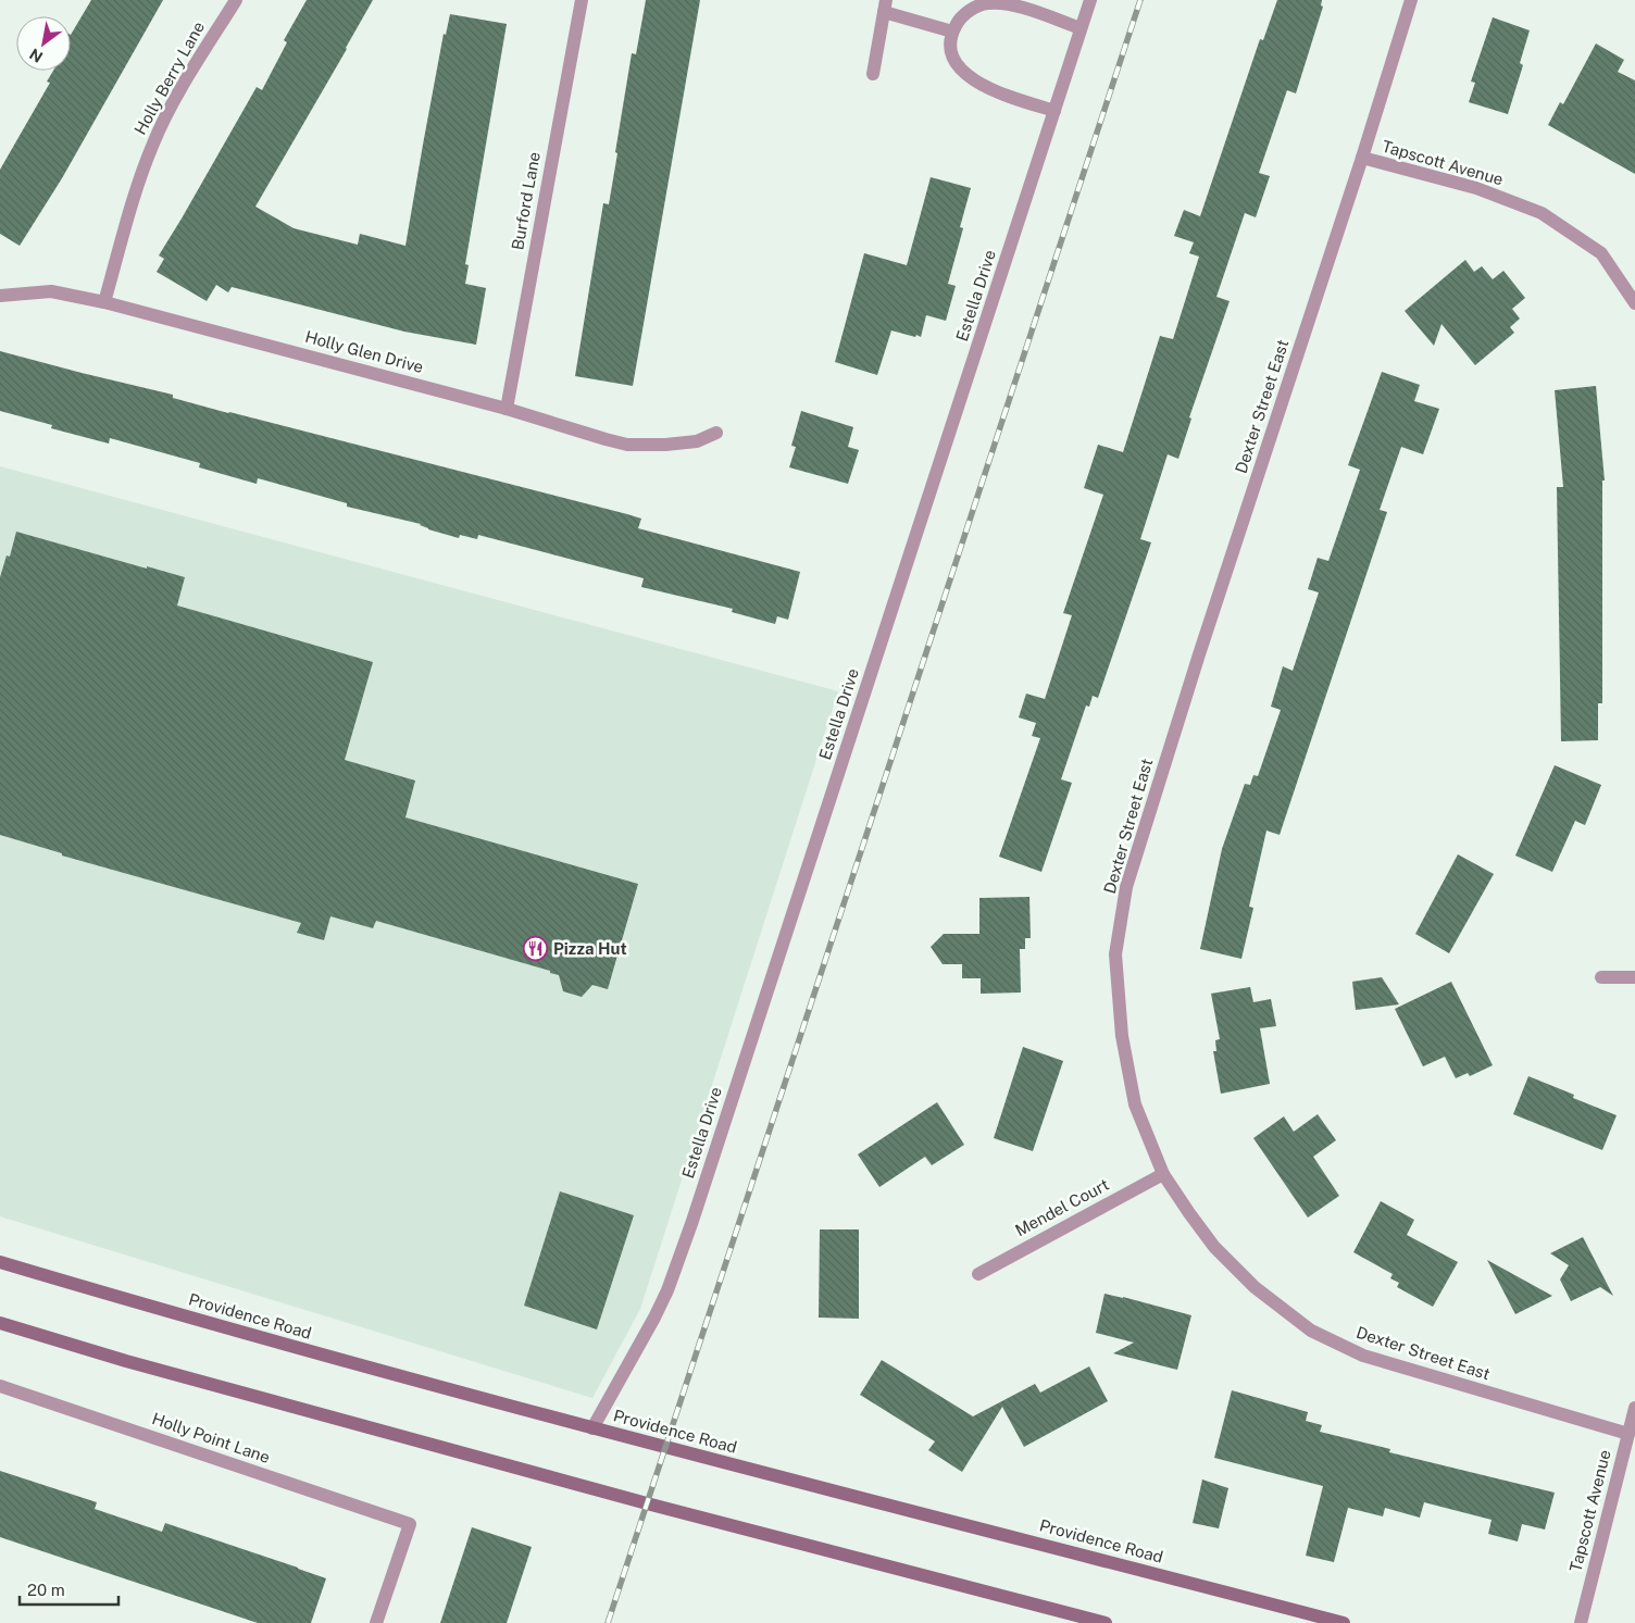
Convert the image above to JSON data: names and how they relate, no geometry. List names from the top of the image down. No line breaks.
{"streets":{"main road":["Providence Road"],"street":["Holly Berry Lane","Tapscott Avenue","Burford Lane","Estella Drive","Holly Glen Drive","Dexter Street East","Mendel Court","Holly Point Lane"]},"crossings":[["Holly Berry Lane","Holly Glen Drive"],["Tapscott Avenue","Dexter Street East"],["Burford Lane","Holly Glen Drive"],["Estella Drive","Providence Road"],["Dexter Street East","Mendel Court"]],"places":{"restaurant":["Pizza Hut"]},"scale_bar":"20 m","north":"bottom left"}
